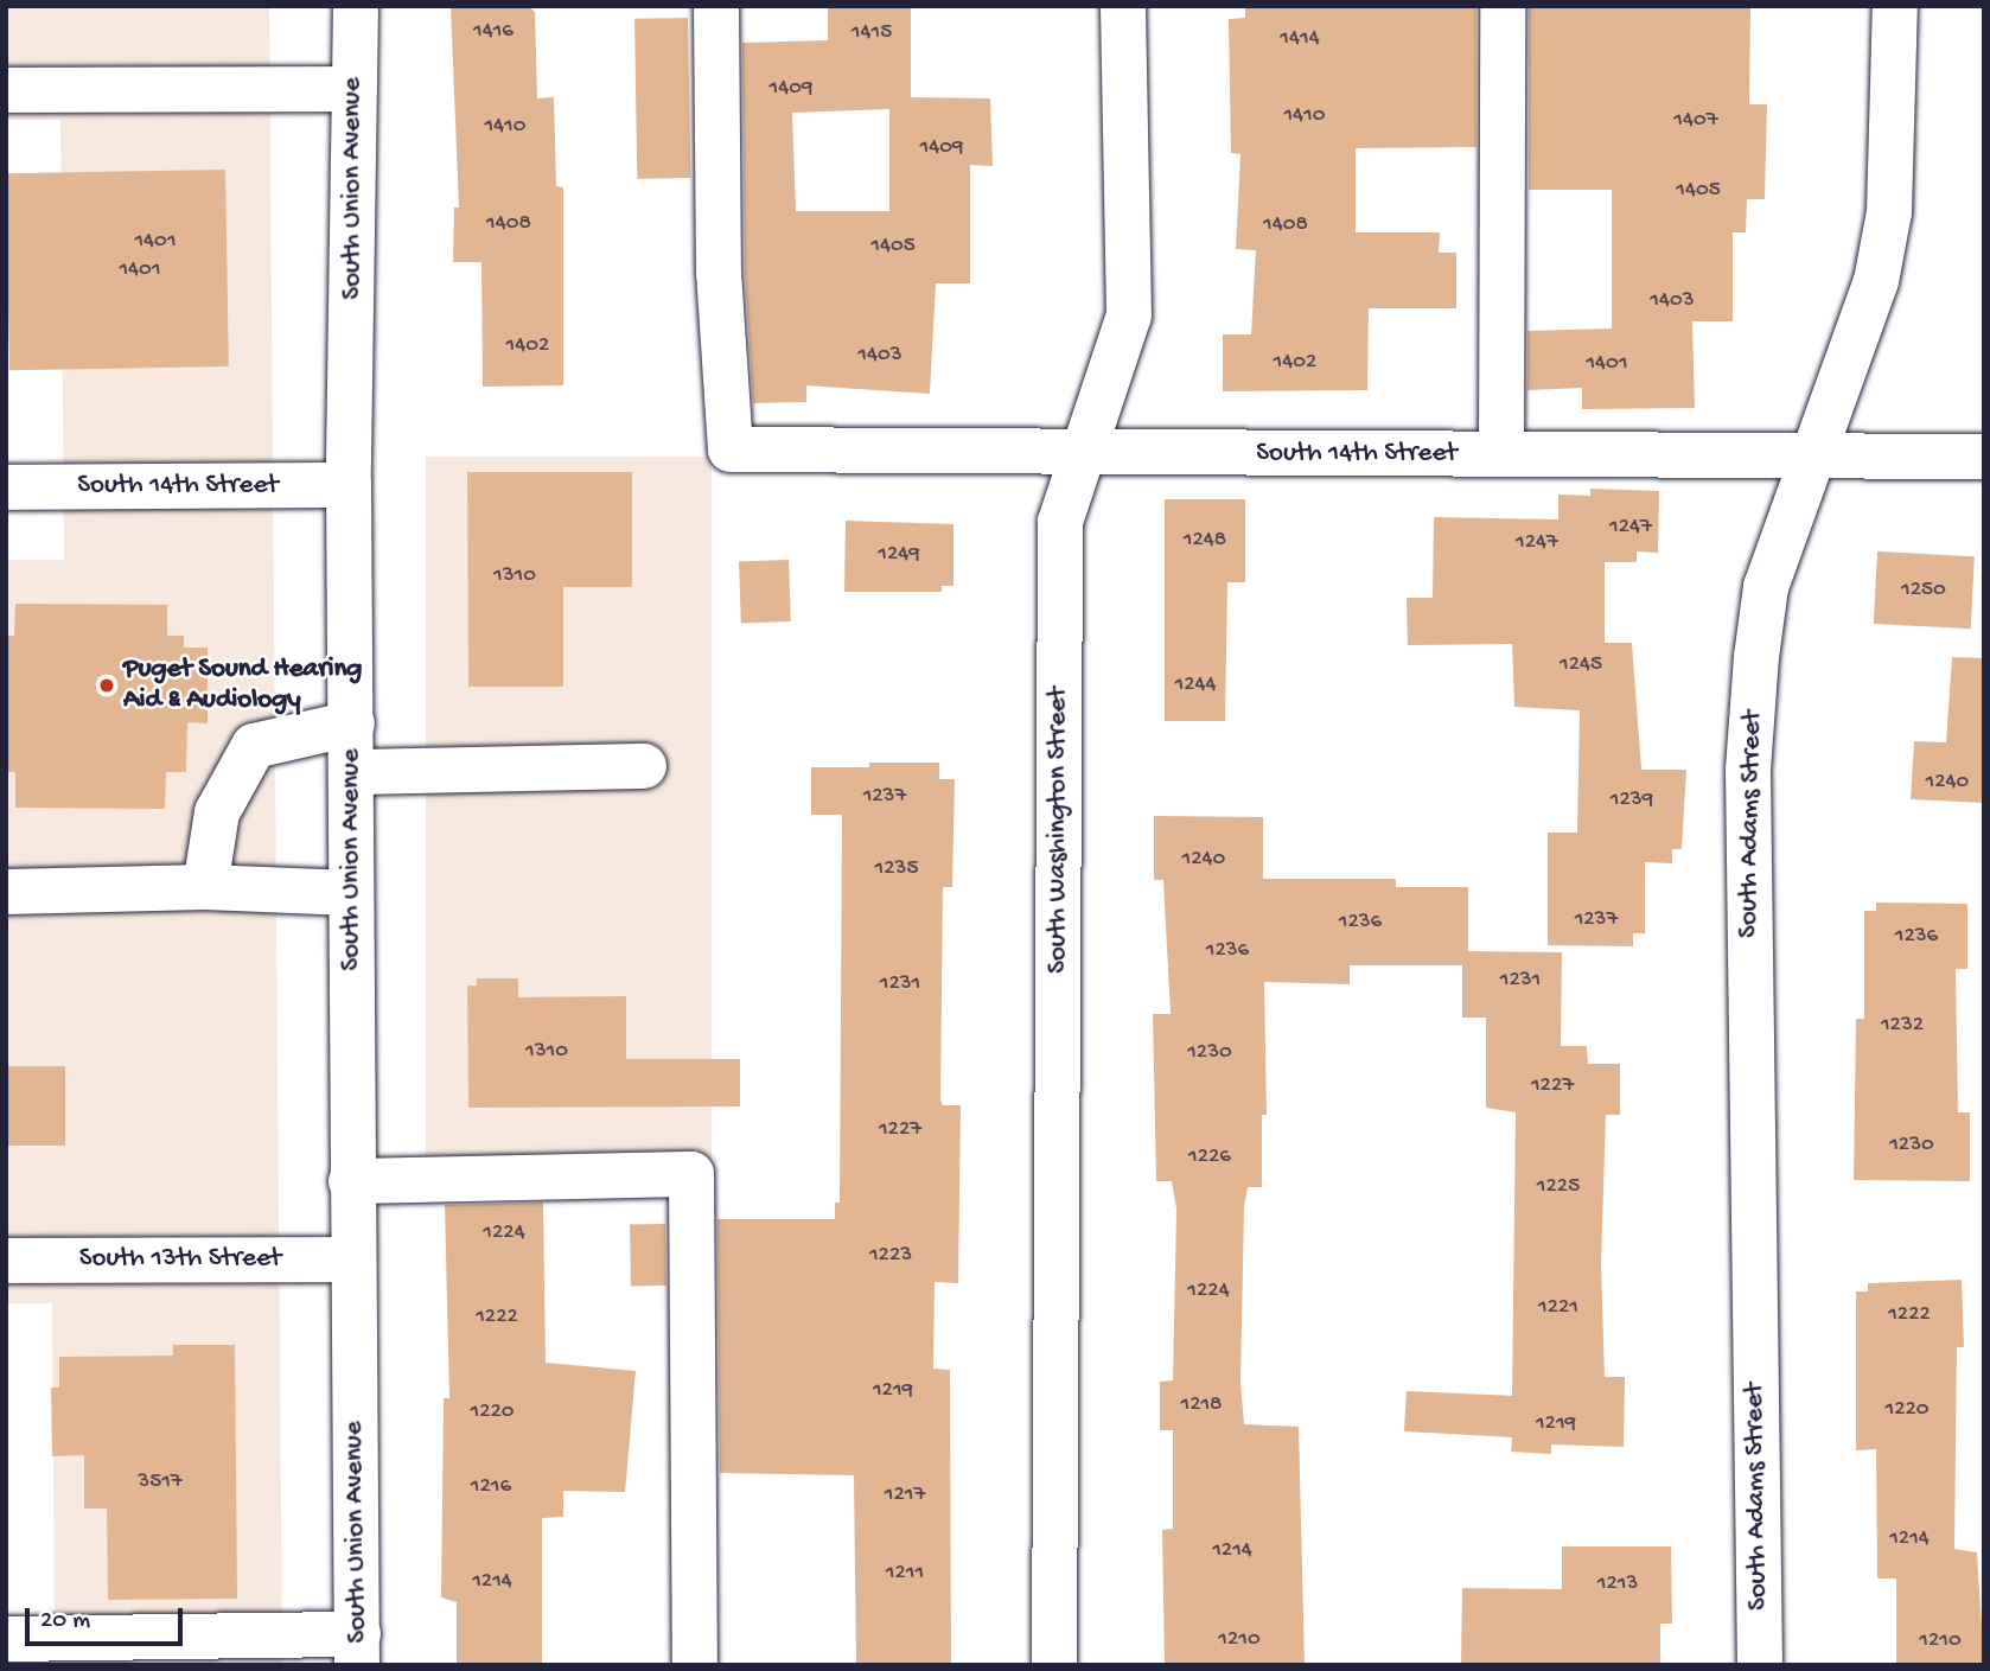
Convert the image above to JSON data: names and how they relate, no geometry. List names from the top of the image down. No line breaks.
{"streets":{"street":["South Union Avenue","South 14th Street","South Adams Street","South Washington Street","South 13th Street"]},"crossings":[["South Union Avenue","South 14th Street"],["South Union Avenue","South 13th Street"],["South 14th Street","South Adams Street"],["South 14th Street","South Washington Street"]],"places":["Puget Sound Hearing Aid & Audiology"],"house_numbers":["1416","1415","1414","1409","1410","1407","1410","1409","1405","1408","1408","1401","1405","1401","1403","1402","1403","1402","1401","1247","1248","1247","1249","1310","1250","1245","1244","1240","1237","1239","1240","1235","1237","1236","1236","1236","1231","1231","1232","1310","1230","1227","1227","1230","1226","1225","1224","1223","1224","1221","1222","1222","1219","1218","1220","1220","1219","3517","1216","1217","1214","1214","1211","1214","1213","1210","1210"],"scale_bar":"20 m"}
